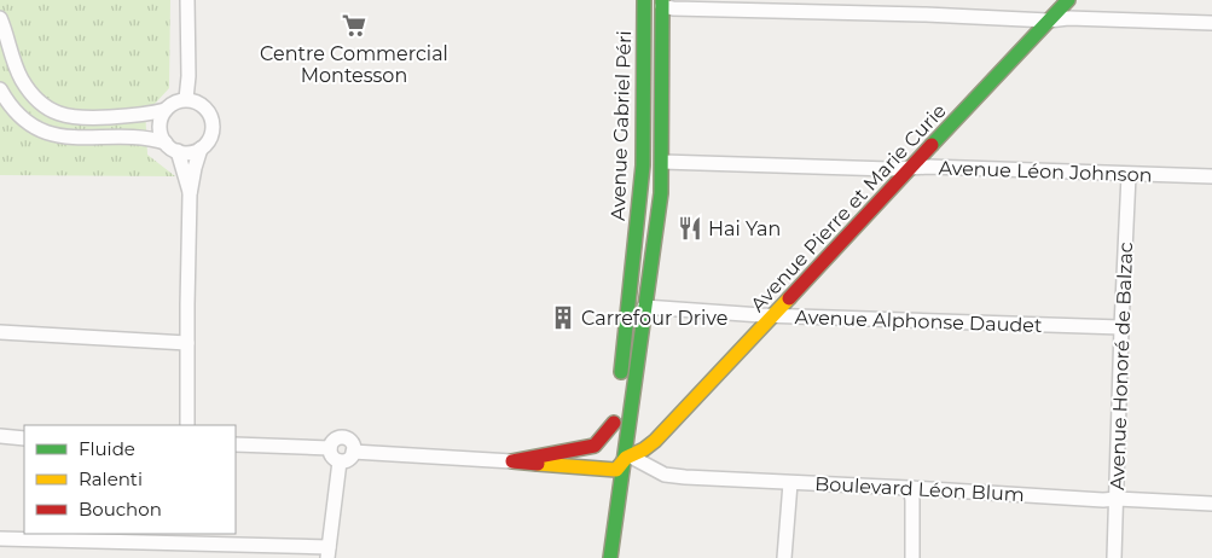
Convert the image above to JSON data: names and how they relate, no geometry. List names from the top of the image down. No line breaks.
{"streets":{"main road":["Avenue Gabriel Péri","Avenue Pierre et Marie Curie"],"street":["Avenue Léon Johnson","Avenue Alphonse Daudet","Avenue Honoré de Balzac","Boulevard Léon Blum"]},"crossings":[["Avenue Gabriel Péri","Avenue Léon Johnson"],["Avenue Gabriel Péri","Avenue Pierre et Marie Curie"],["Avenue Gabriel Péri","Avenue Alphonse Daudet"],["Avenue Gabriel Péri","Boulevard Léon Blum"],["Avenue Léon Johnson","Avenue Pierre et Marie Curie"],["Avenue Léon Johnson","Avenue Honoré de Balzac"],["Avenue Pierre et Marie Curie","Avenue Alphonse Daudet"],["Avenue Pierre et Marie Curie","Boulevard Léon Blum"],["Avenue Alphonse Daudet","Avenue Honoré de Balzac"],["Avenue Honoré de Balzac","Boulevard Léon Blum"]],"places":{"supermarket":["Centre Commercial Montesson"],"restaurant":["Hai Yan"],"building":["Carrefour Drive"]},"legend":["Fluide","Ralenti","Bouchon"]}
